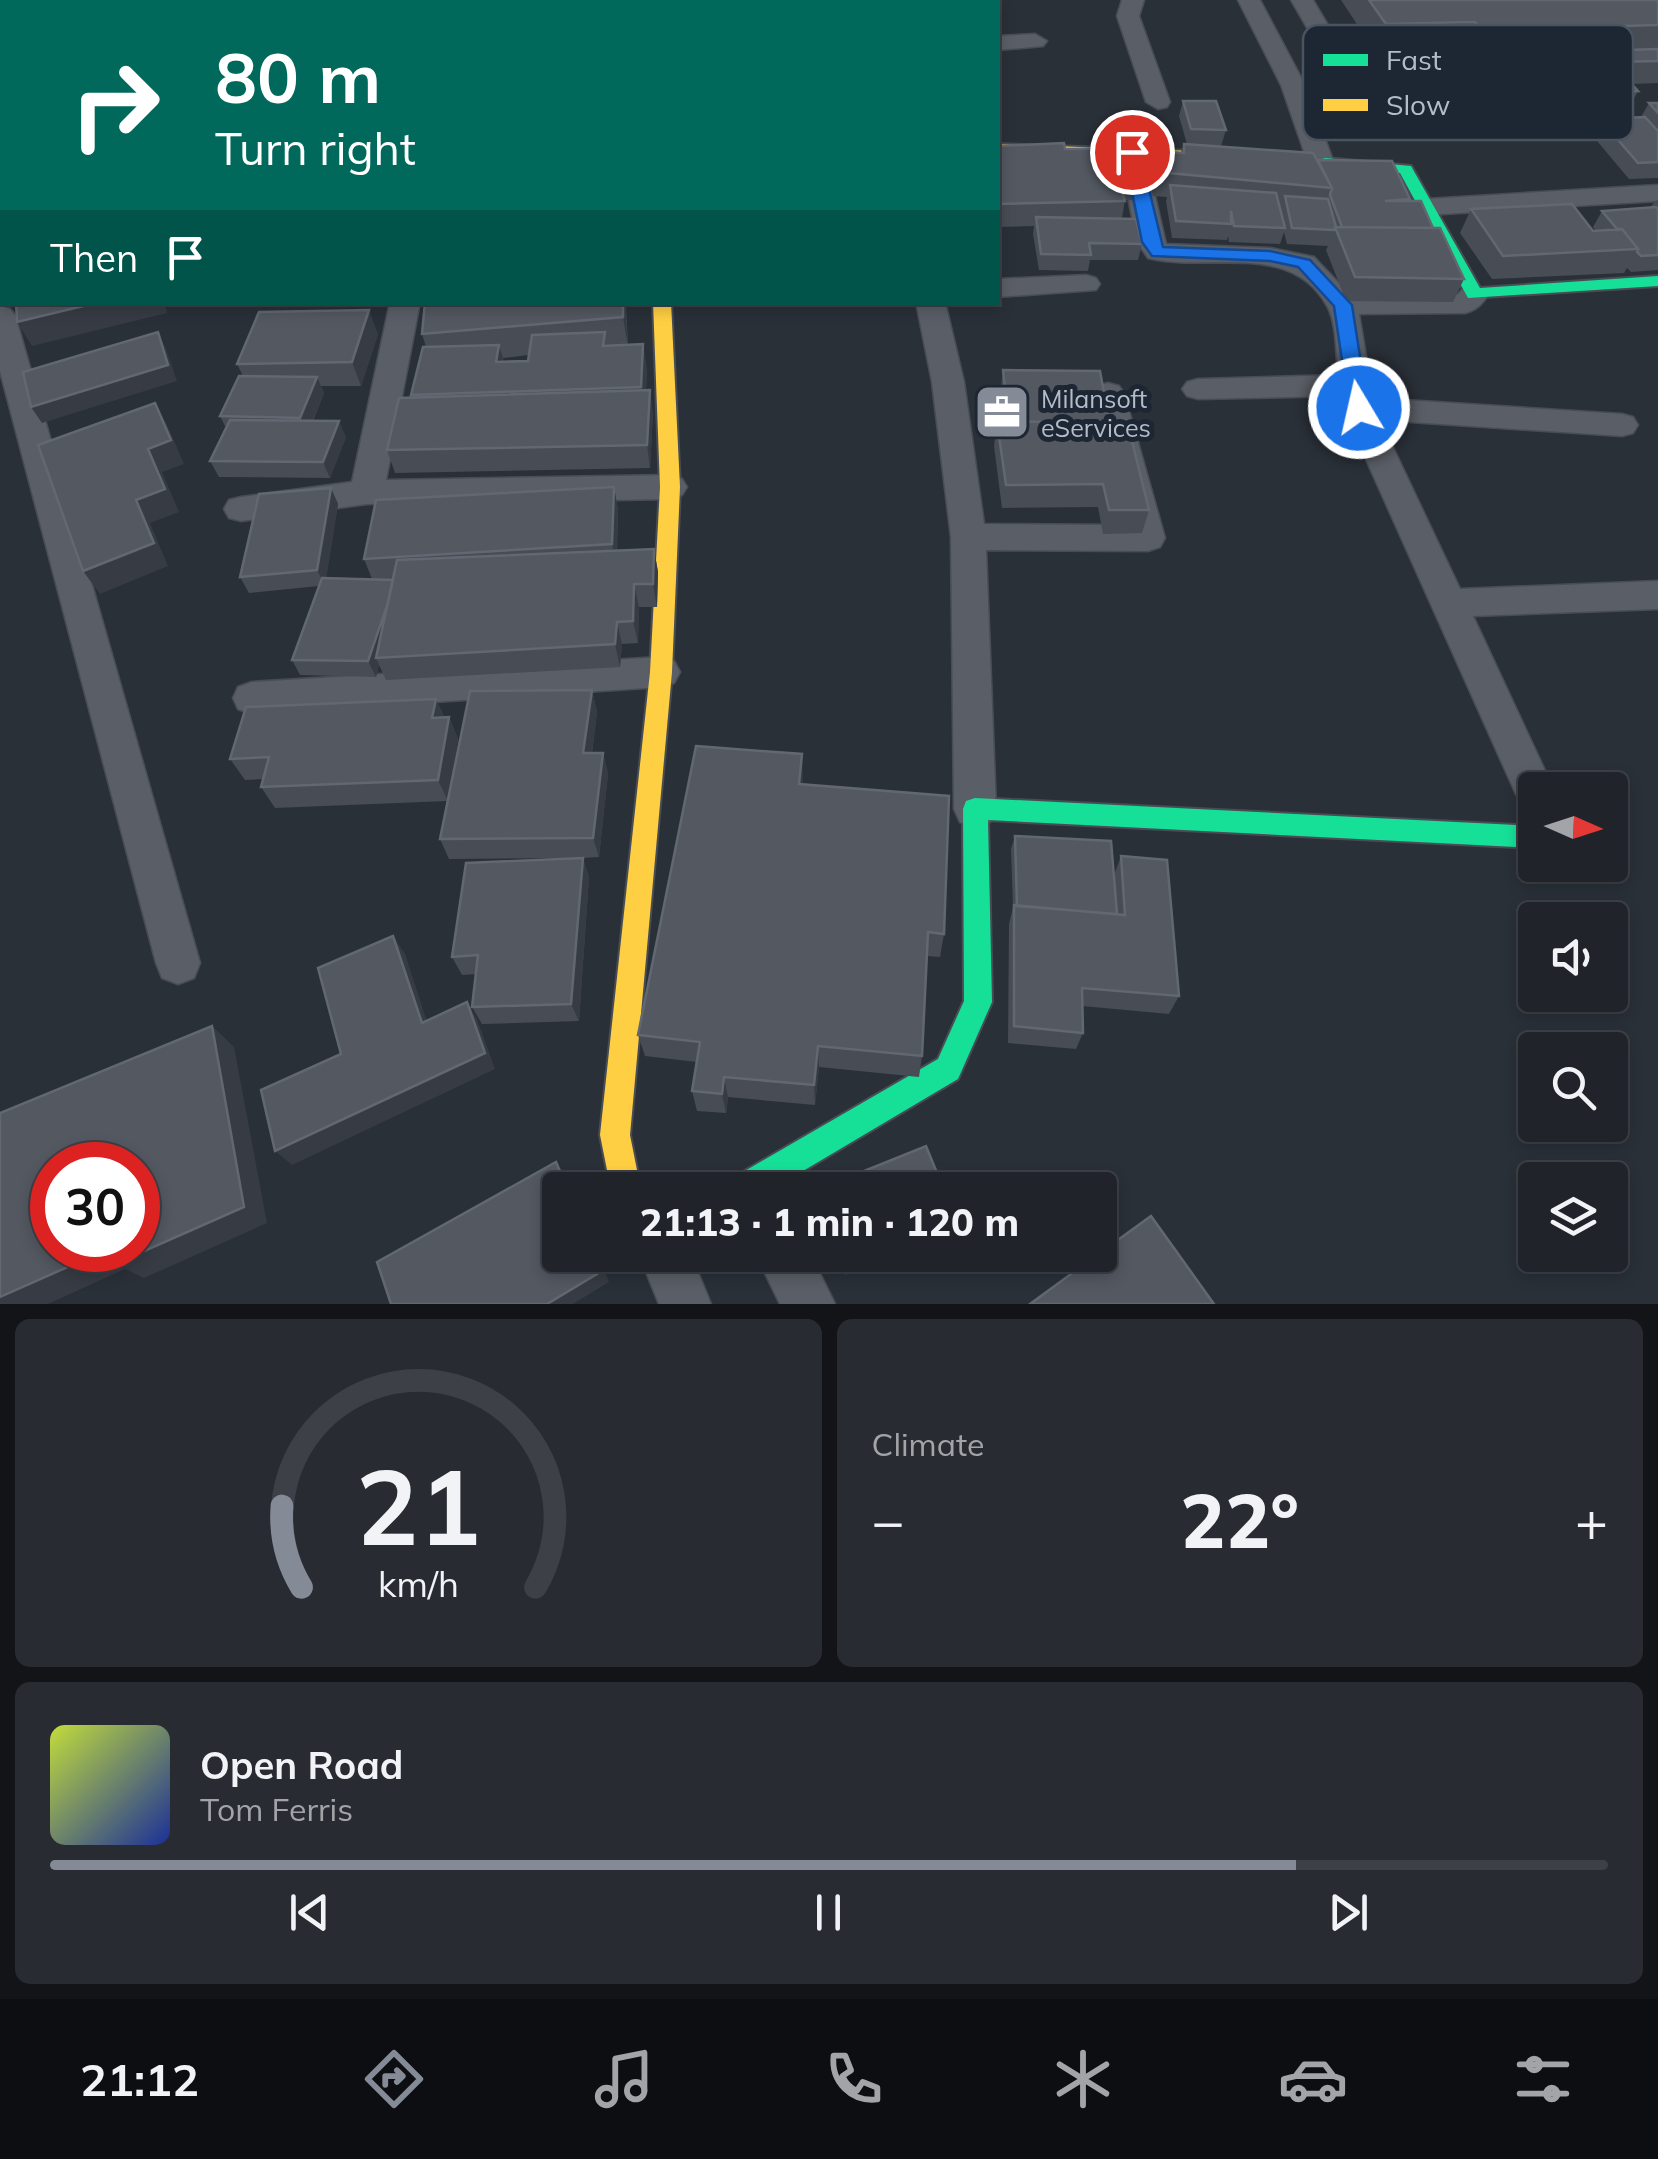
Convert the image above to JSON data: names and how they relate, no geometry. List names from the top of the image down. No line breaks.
{"places":{"office":["Milansoft eServices"]},"legend":["Fast","Slow"],"north":"right","page":{"turn":["80 m","Turn right"],"then":"Then","limit":"30","trip":"21:13 · 1 min · 120 m","tile":"Climate","heat":["−","22°","+"],"song":["Open Road","Tom Ferris"],"tabs":"21:12","gauge":["21","km/h"]}}
